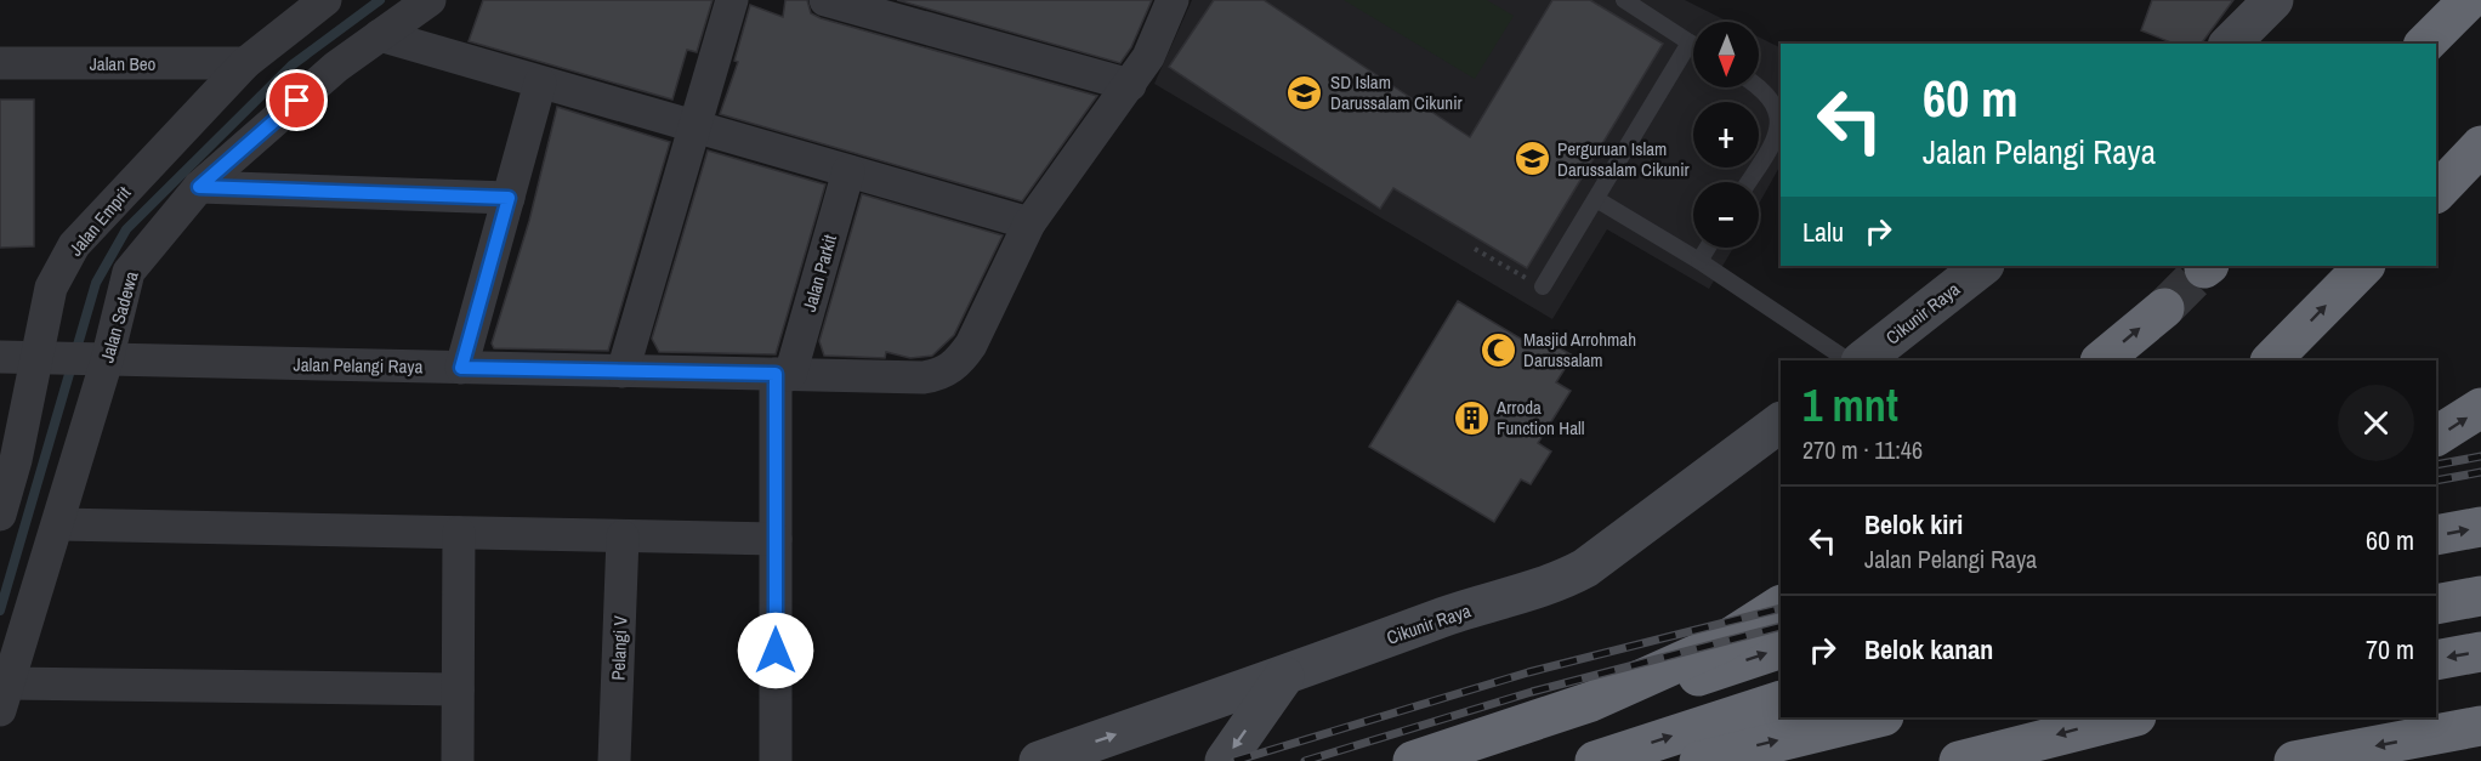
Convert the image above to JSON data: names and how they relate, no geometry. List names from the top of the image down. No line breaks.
{"streets":{"street":["Jalan Beo","Jalan Emprit","Jalan Parkit","Cikunir Raya","Jalan Sadewa","Jalan Pelangi Raya","Pelangi V"]},"crossings":[["Jalan Beo","Jalan Emprit"],["Jalan Emprit","Jalan Pelangi Raya"],["Jalan Parkit","Jalan Pelangi Raya"],["Jalan Sadewa","Jalan Pelangi Raya"]],"places":{"school or university":["SD Islam Darussalam Cikunir","Perguruan Islam Darussalam Cikunir"],"mosque":["Masjid Arrohmah Darussalam"],"building":["Arroda Function Hall"]},"north":"bottom","page":{"map_buttons":["+","−"],"turn":["60 m","Jalan Pelangi Raya"],"then":"Lalu","heading":["1 mnt","270 m · 11:46"],"list":[{"name":"Belok kiri","note":"Jalan Pelangi Raya","value":"60 m"},{"name":"Belok kanan","value":"70 m"}]}}
